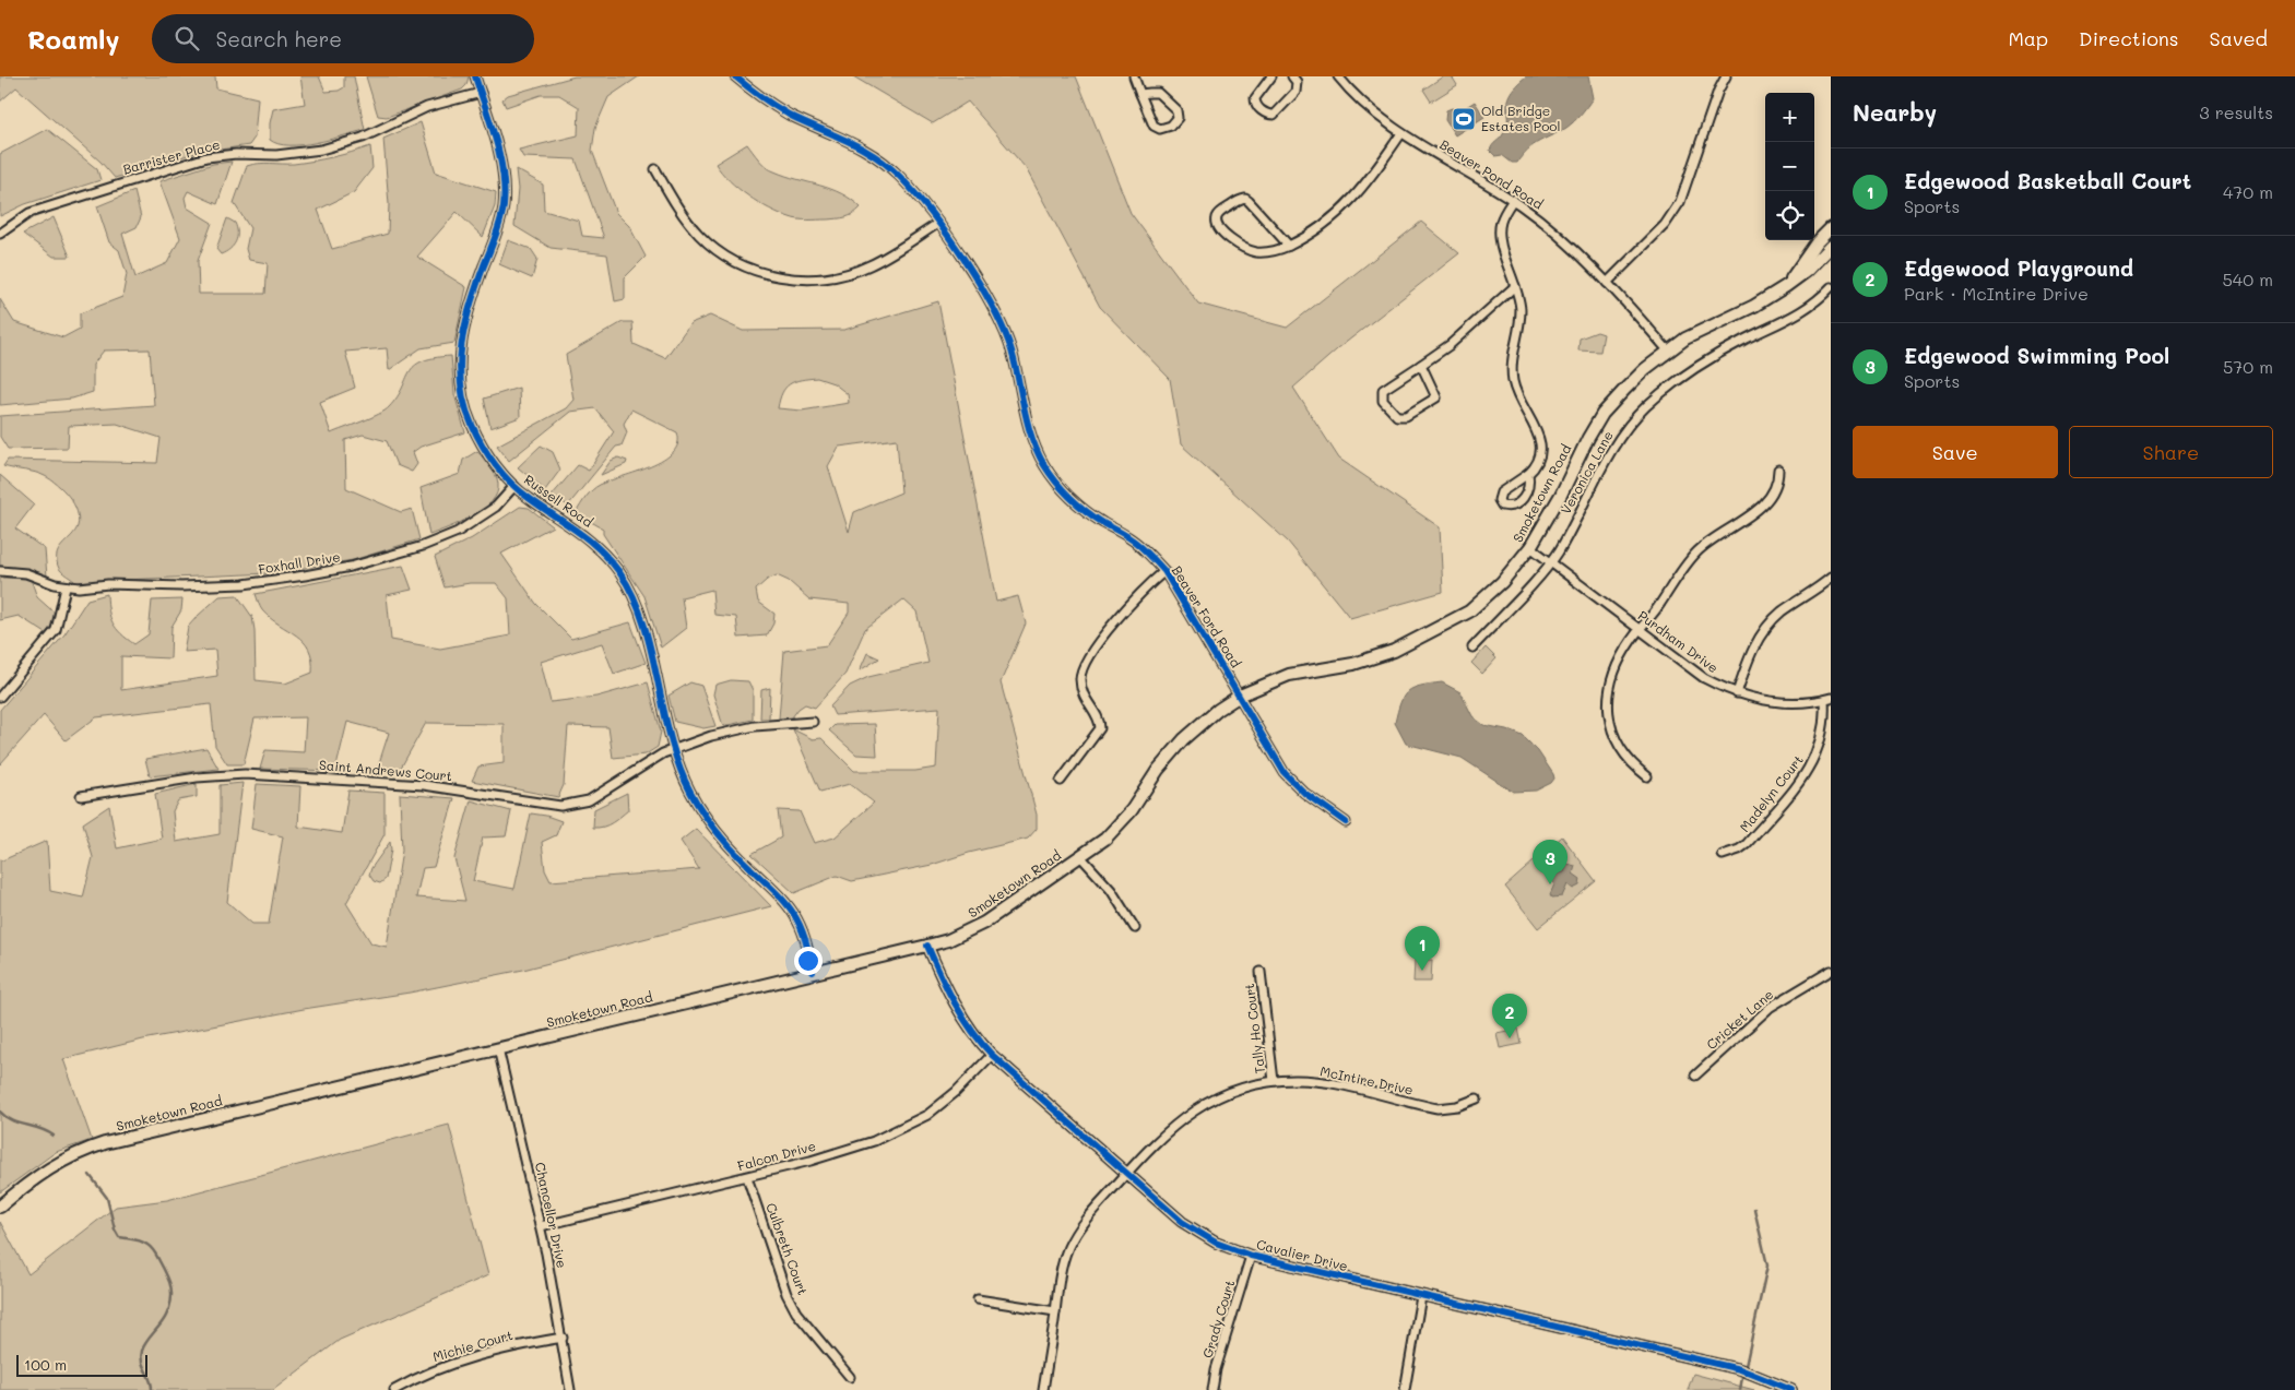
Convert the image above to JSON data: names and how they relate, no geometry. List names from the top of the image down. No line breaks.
{"streets":{"main road":["Smoketown Road"],"street":["Barrister Place","Beaver Pond Road","Veronica Lane","Russell Road","Foxhall Drive","Beaver Ford Road","Purdham Drive","Saint Andrews Court","Madelyn Court","Cricket Lane","Tally Ho Court","McIntire Drive","Falcon Drive","Chancellor Drive","Culbreth Court","Cavalier Drive","Grady Court","Michie Court"]},"crossings":[["Barrister Place","Russell Road"],["Beaver Pond Road","Smoketown Road"],["Veronica Lane","Purdham Drive"],["Smoketown Road","Russell Road"],["Smoketown Road","Beaver Ford Road"],["Smoketown Road","Purdham Drive"],["Smoketown Road","Chancellor Drive"],["Smoketown Road","Cavalier Drive"],["Russell Road","Foxhall Drive"],["Russell Road","Saint Andrews Court"],["Purdham Drive","Madelyn Court"],["Tally Ho Court","McIntire Drive"],["McIntire Drive","Cavalier Drive"],["Falcon Drive","Chancellor Drive"],["Falcon Drive","Culbreth Court"],["Falcon Drive","Cavalier Drive"],["Chancellor Drive","Michie Court"],["Cavalier Drive","Grady Court"]],"places":{"sports":["Old Bridge Estates Pool"]},"scale_bar":"100 m","page":{"header":"Roamly","search":"Search here","nav":["Map","Directions","Saved"],"heading":["Nearby","3 results"],"map_buttons":["+","−"],"list":[{"mark":"1","name":"Edgewood Basketball Court","note":"Sports","value":"470 m"},{"mark":"2","name":"Edgewood Playground","note":"Park · McIntire Drive","value":"540 m"},{"mark":"3","name":"Edgewood Swimming Pool","note":"Sports","value":"570 m"}],"buttons":["Save","Share"],"pins":["3","1","2"],"scale":"100 m"}}
